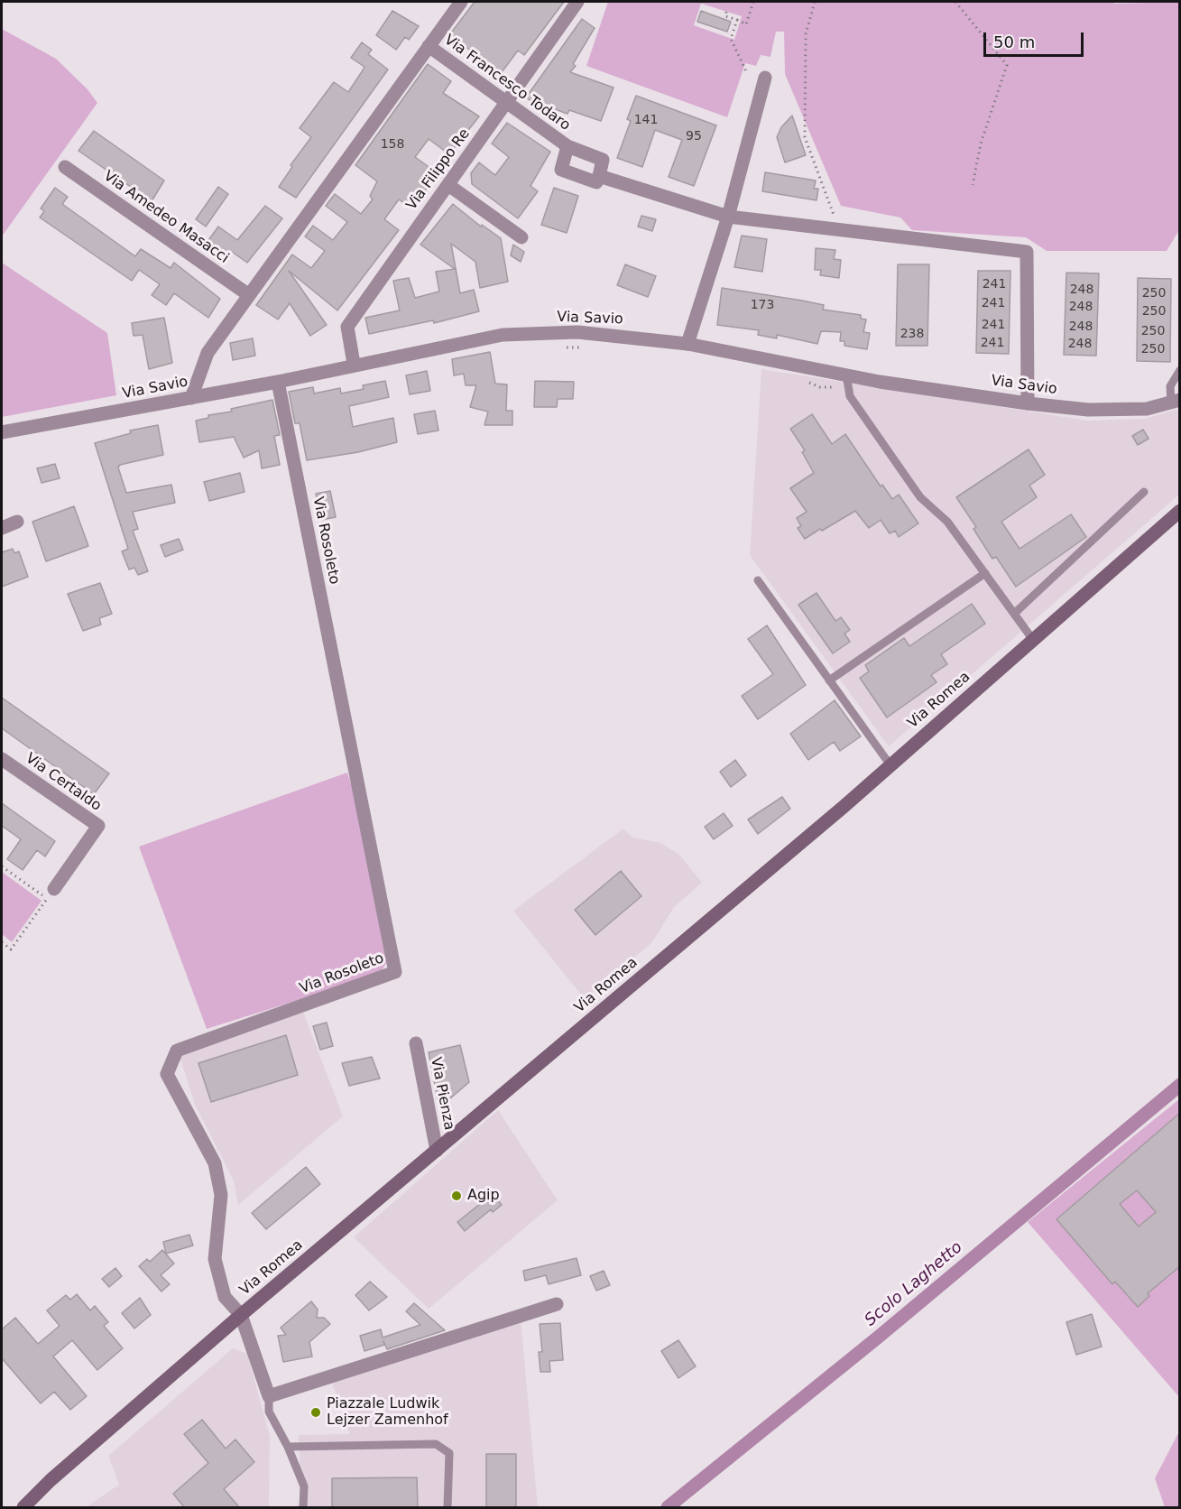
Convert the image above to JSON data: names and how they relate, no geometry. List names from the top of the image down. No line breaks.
{"streets":{"main road":["Via Romea"],"street":["Via Francesco Todaro","Via Filippo Re","Via Amedeo Masacci","Via Savio","Via Rosoleto","Via Certaldo","Via Pienza"]},"crossings":[["Via Francesco Todaro","Via Filippo Re"],["Via Francesco Todaro","Via Savio"],["Via Filippo Re","Via Savio"],["Via Savio","Via Rosoleto"],["Via Rosoleto","Via Romea"],["Via Romea","Via Pienza"]],"water":["Scolo Laghetto"],"places":["Agip","Piazzale Ludwik Lejzer Zamenhof"],"house_numbers":["141","95","158","241","248","250","241","173","248","250","241","248","250","238","241","248","250"],"scale_bar":"50 m"}
